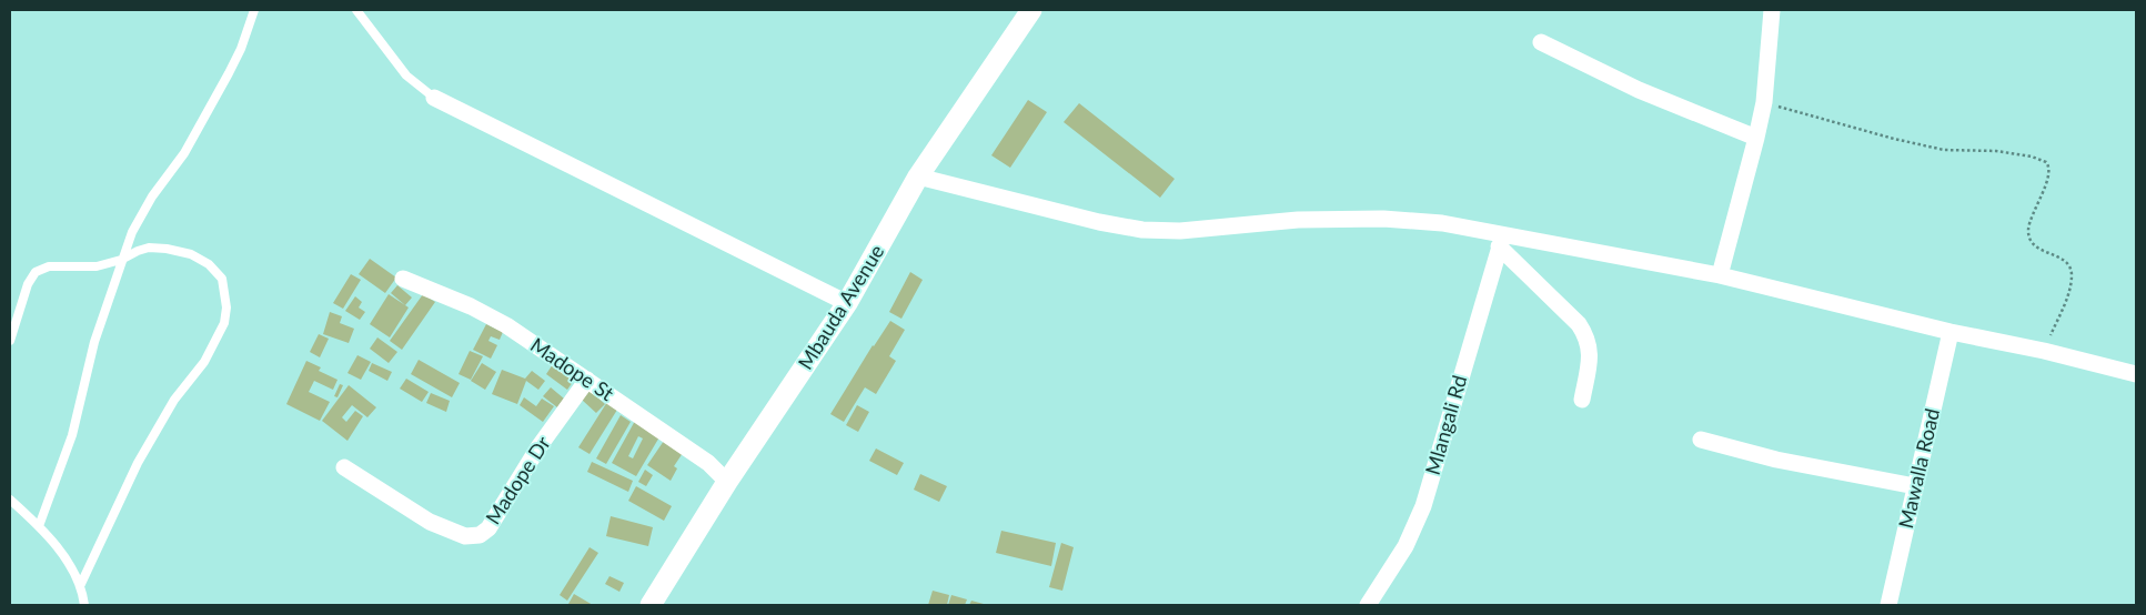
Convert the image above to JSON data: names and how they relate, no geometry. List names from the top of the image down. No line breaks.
{"streets":{"street":["Mbauda Avenue","Madope St","Mlangali Rd","Mawalla Road","Madope Dr"]},"crossings":[["Mbauda Avenue","Madope St"],["Madope St","Madope Dr"]]}
